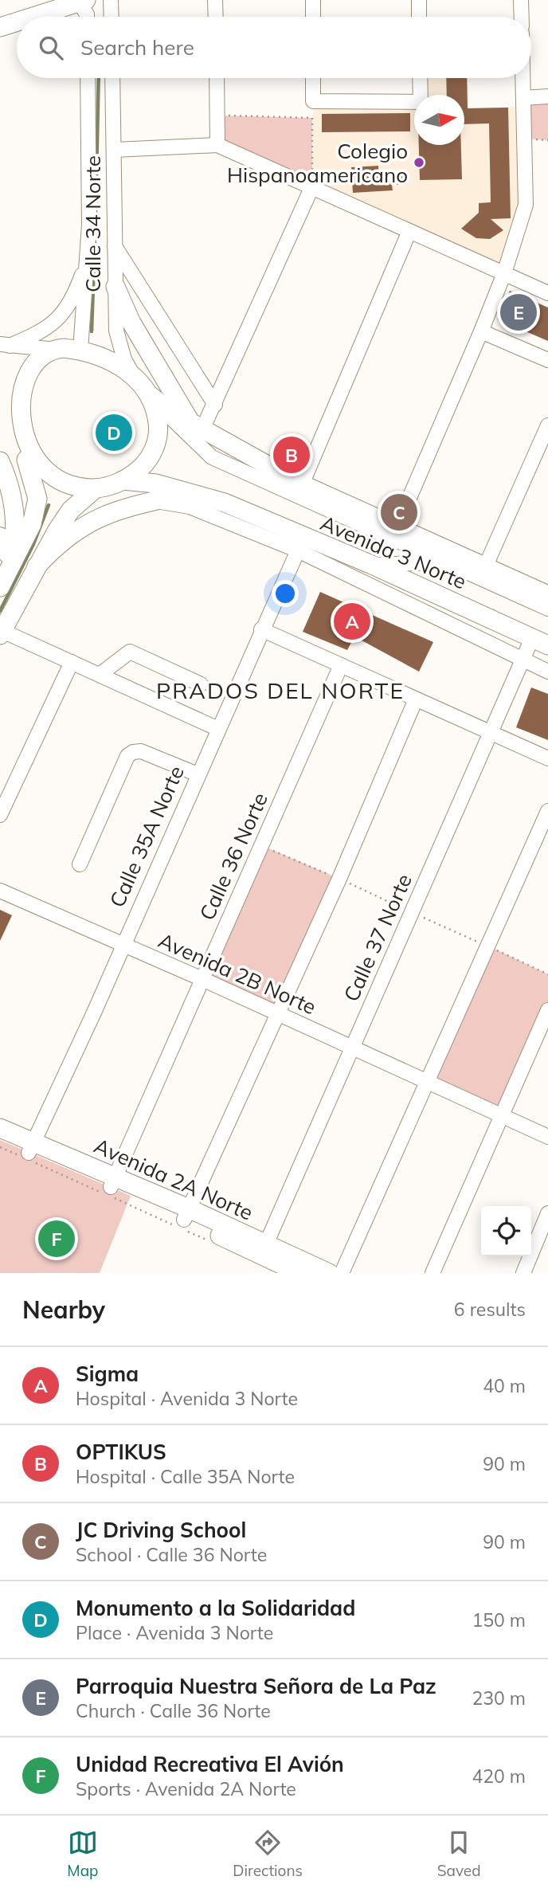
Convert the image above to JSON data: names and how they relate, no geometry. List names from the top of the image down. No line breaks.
{"streets":{"main road":["Avenida 3 Norte","Avenida 2A Norte"],"street":["Calle 34 Norte","Calle 35A Norte","Calle 36 Norte","Calle 37 Norte","Avenida 2B Norte"]},"crossings":[["Calle 34 Norte","Avenida 3 Norte"],["Avenida 3 Norte","Calle 35A Norte"],["Avenida 3 Norte","Calle 37 Norte"],["Calle 35A Norte","Avenida 2B Norte"],["Calle 35A Norte","Avenida 2A Norte"],["Calle 36 Norte","Avenida 2B Norte"],["Calle 36 Norte","Avenida 2A Norte"],["Calle 37 Norte","Avenida 2B Norte"],["Calle 37 Norte","Avenida 2A Norte"]],"districts":["PRADOS DEL NORTE"],"places":["Colegio Hispanoamericano"],"north":"right","page":{"search":"Search here","pins":["E","D","B","C","A","F"],"heading":["Nearby","6 results"],"list":[{"mark":"A","name":"Sigma","note":"Hospital · Avenida 3 Norte","value":"40 m"},{"mark":"B","name":"OPTIKUS","note":"Hospital · Calle 35A Norte","value":"90 m"},{"mark":"C","name":"JC Driving School","note":"School · Calle 36 Norte","value":"90 m"},{"mark":"D","name":"Monumento a la Solidaridad","note":"Place · Avenida 3 Norte","value":"150 m"},{"mark":"E","name":"Parroquia Nuestra Señora de La Paz","note":"Church · Calle 36 Norte","value":"230 m"},{"mark":"F","name":"Unidad Recreativa El Avión","note":"Sports · Avenida 2A Norte","value":"420 m"}],"nav":["Map","Directions","Saved"]}}
